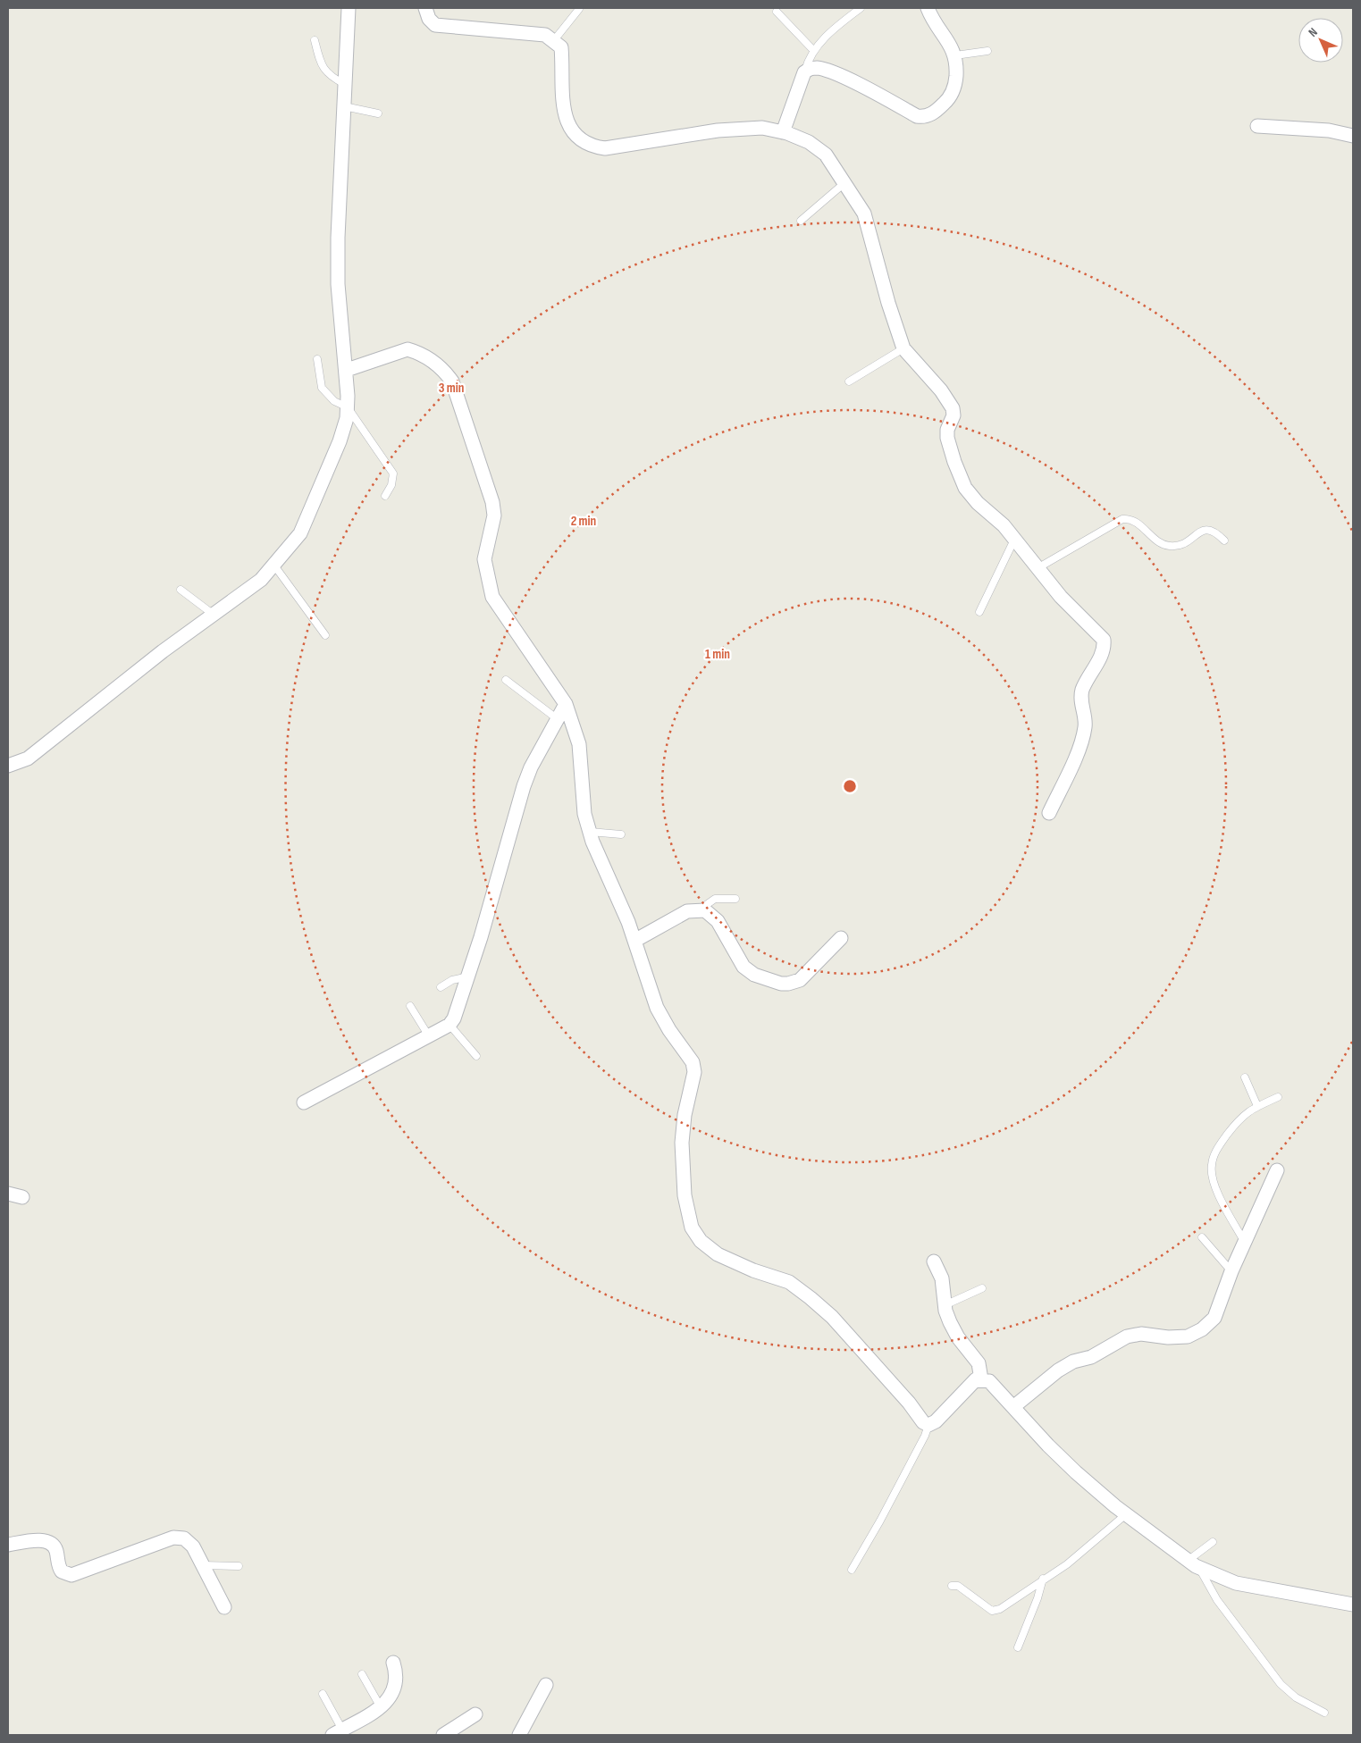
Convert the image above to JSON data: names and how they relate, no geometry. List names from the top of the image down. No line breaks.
{"north":"top left","rings":["3 min","2 min","1 min"]}
